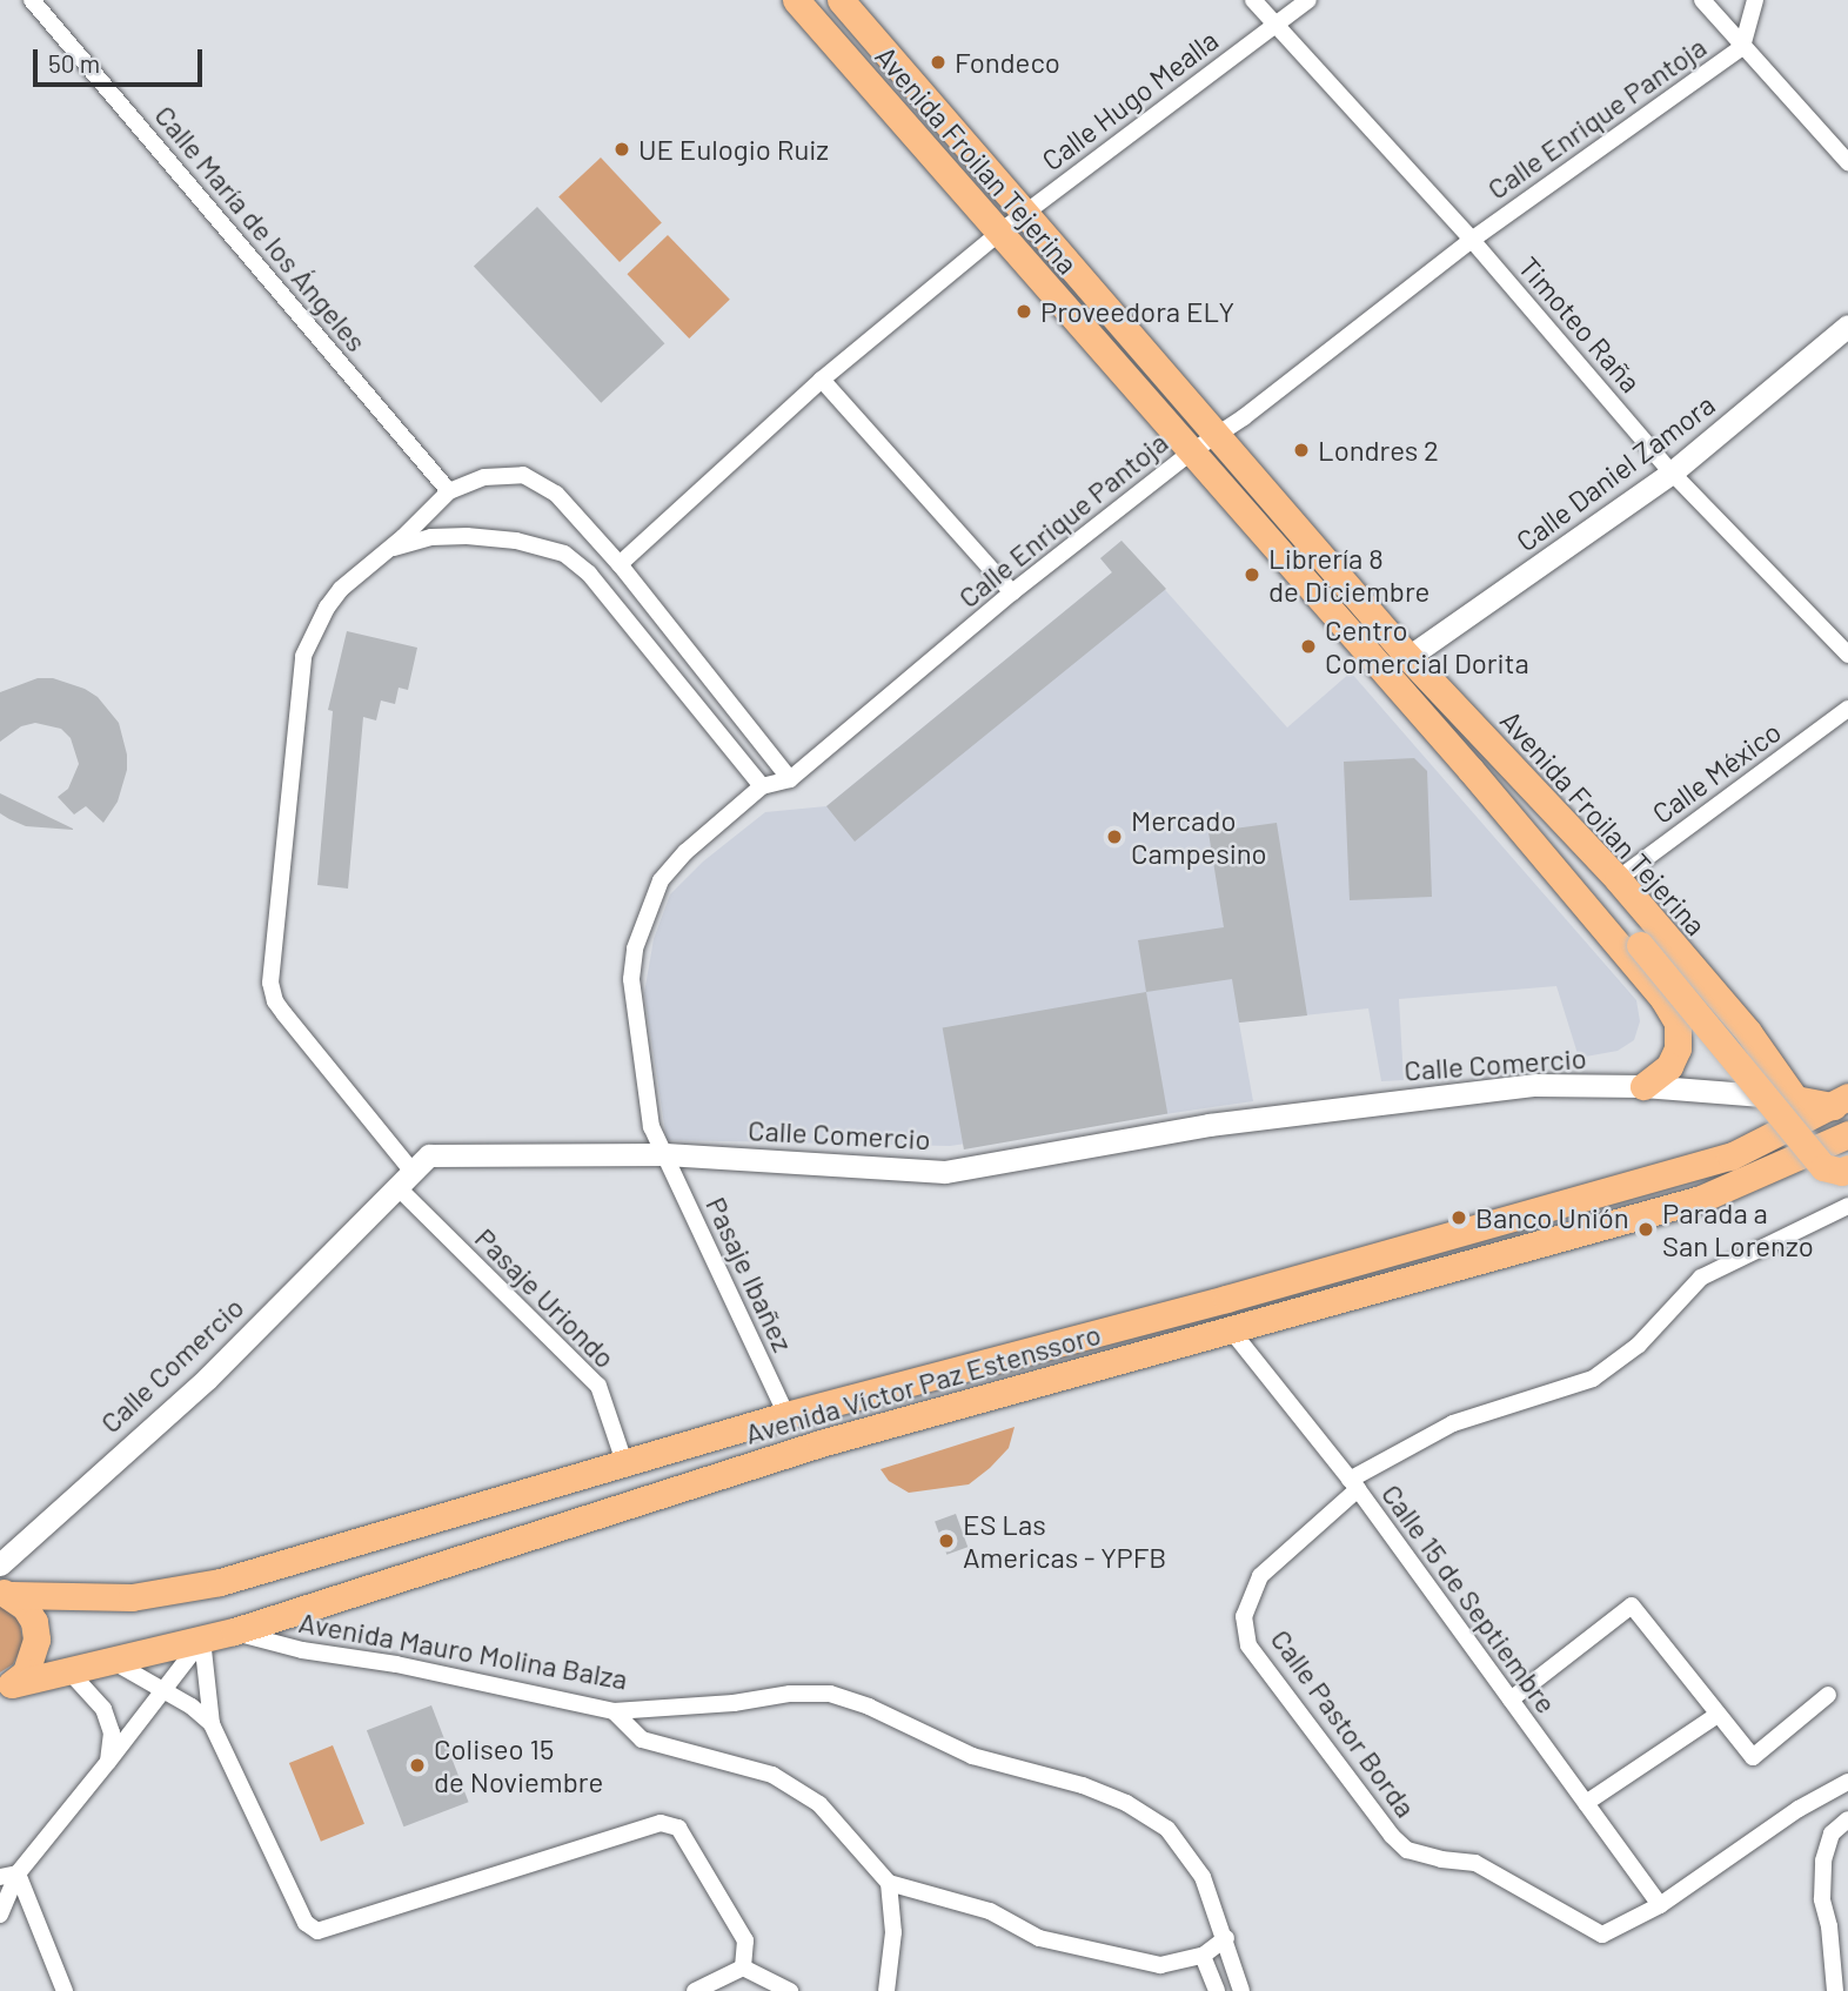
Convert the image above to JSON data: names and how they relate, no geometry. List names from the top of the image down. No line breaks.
{"streets":{"main road":["Avenida Froilan Tejerina","Calle Comercio","Avenida Víctor Paz Estenssoro"],"street":["Calle Hugo Mealla","Calle Enrique Pantoja","Calle María de los Ángeles","Timoteo Raña","Calle Daniel Zamora","Calle México","Pasaje Ibañez","Pasaje Uriondo","Calle 15 de Septiembre","Avenida Mauro Molina Balza","Calle Pastor Borda"]},"crossings":[["Calle Hugo Mealla","Avenida Froilan Tejerina"],["Calle Hugo Mealla","Timoteo Raña"],["Calle Enrique Pantoja","Avenida Froilan Tejerina"],["Calle Enrique Pantoja","Timoteo Raña"],["Calle Enrique Pantoja","Calle Comercio"],["Calle Enrique Pantoja","Pasaje Ibañez"],["Avenida Froilan Tejerina","Calle Daniel Zamora"],["Avenida Froilan Tejerina","Calle México"],["Avenida Froilan Tejerina","Calle Comercio"],["Calle María de los Ángeles","Pasaje Uriondo"],["Timoteo Raña","Calle Daniel Zamora"],["Calle Comercio","Pasaje Ibañez"],["Calle Comercio","Pasaje Uriondo"],["Calle Comercio","Avenida Víctor Paz Estenssoro"],["Pasaje Ibañez","Avenida Víctor Paz Estenssoro"],["Pasaje Uriondo","Avenida Víctor Paz Estenssoro"],["Avenida Víctor Paz Estenssoro","Calle 15 de Septiembre"],["Avenida Víctor Paz Estenssoro","Avenida Mauro Molina Balza"],["Calle 15 de Septiembre","Calle Pastor Borda"]],"places":["Fondeco","UE Eulogio Ruiz","Proveedora ELY","Londres 2","Librería 8 de Diciembre","Centro Comercial Dorita","Mercado Campesino","Banco Unión","Parada a San Lorenzo","ES Las Americas - YPFB","Coliseo 15 de Noviembre"],"scale_bar":"50 m"}
